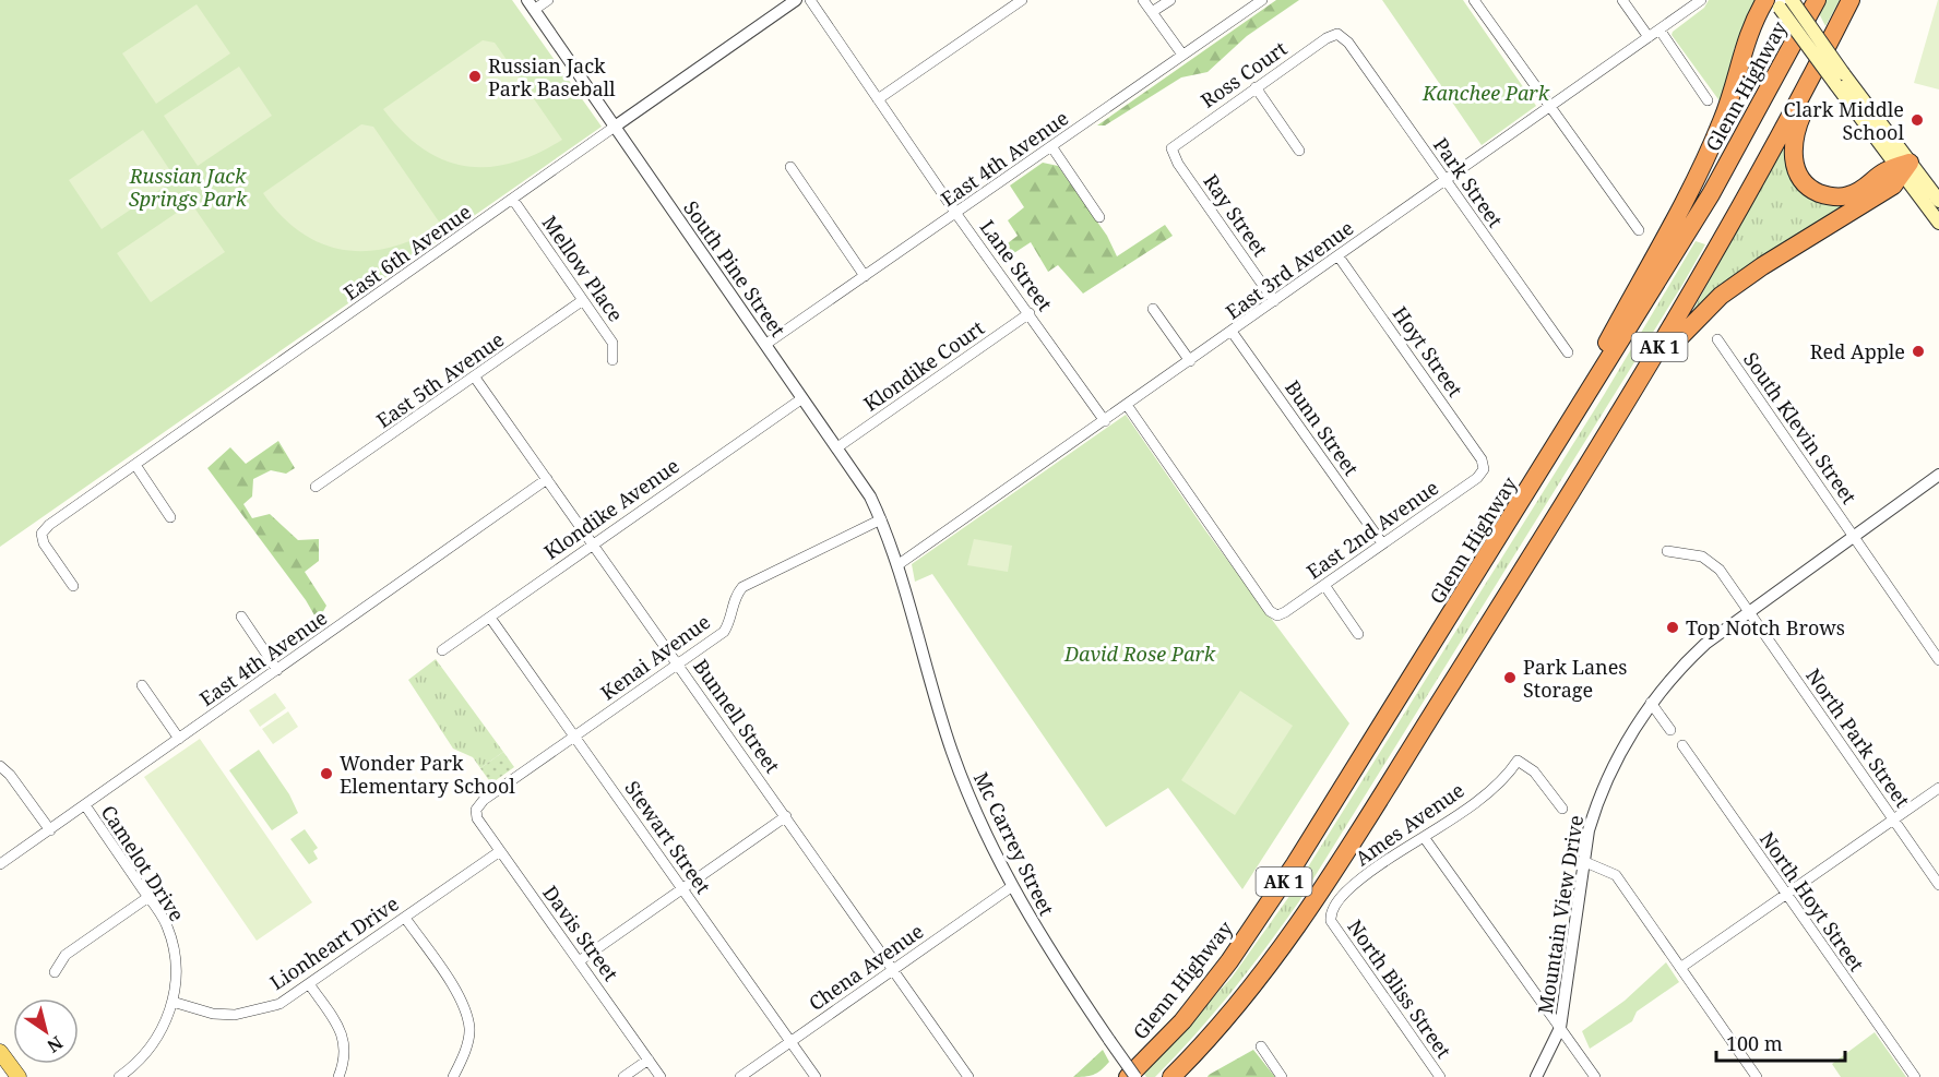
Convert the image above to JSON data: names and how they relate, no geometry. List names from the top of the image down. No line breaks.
{"streets":{"highway":["Glenn Highway","AK 1"],"street":["Ross Court","East 4th Avenue","Park Street","Ray Street","East 6th Avenue","Lane Street","Mellow Place","South Pine Street","East 3rd Avenue","Hoyt Street","Klondike Court","East 5th Avenue","Bunn Street","South Klevin Street","Klondike Avenue","East 2nd Avenue","Kenai Avenue","Bunnell Street","North Park Street","Ames Avenue","Stewart Street","Mc Carrey Street","Camelot Drive","North Hoyt Street","Mountain View Drive","Davis Street","Lionheart Drive","Chena Avenue","North Bliss Street"]},"crossings":[["Ross Court","Park Street"],["Ross Court","Ray Street"],["East 4th Avenue","Lane Street"],["East 4th Avenue","South Pine Street"],["East 4th Avenue","Bunnell Street"],["East 4th Avenue","Camelot Drive"],["Park Street","East 3rd Avenue"],["Ray Street","East 3rd Avenue"],["East 6th Avenue","Mellow Place"],["East 6th Avenue","South Pine Street"],["Lane Street","East 3rd Avenue"],["Lane Street","Klondike Court"],["Mellow Place","East 5th Avenue"],["South Pine Street","East 3rd Avenue"],["South Pine Street","Klondike Court"],["South Pine Street","Klondike Avenue"],["South Pine Street","Kenai Avenue"],["South Pine Street","Mc Carrey Street"],["East 3rd Avenue","Hoyt Street"],["East 3rd Avenue","Bunn Street"],["East 3rd Avenue","East 2nd Avenue"],["East 3rd Avenue","Mc Carrey Street"],["Hoyt Street","East 2nd Avenue"],["East 5th Avenue","Bunnell Street"],["Bunn Street","East 2nd Avenue"],["South Klevin Street","Mountain View Drive"],["Klondike Avenue","Bunnell Street"],["Klondike Avenue","Stewart Street"],["Kenai Avenue","Bunnell Street"],["Kenai Avenue","Stewart Street"],["Kenai Avenue","Davis Street"],["Bunnell Street","Chena Avenue"],["North Park Street","Mountain View Drive"],["Ames Avenue","North Bliss Street"],["Stewart Street","Chena Avenue"],["Mc Carrey Street","Chena Avenue"],["Camelot Drive","Lionheart Drive"],["Davis Street","Lionheart Drive"]],"parks":["Kanchee Park","Russian Jack Springs Park","David Rose Park"],"places":["Russian Jack Park Baseball","Clark Middle School","Red Apple","Top Notch Brows","Park Lanes Storage","Wonder Park Elementary School"],"scale_bar":"100 m","north":"bottom right"}
